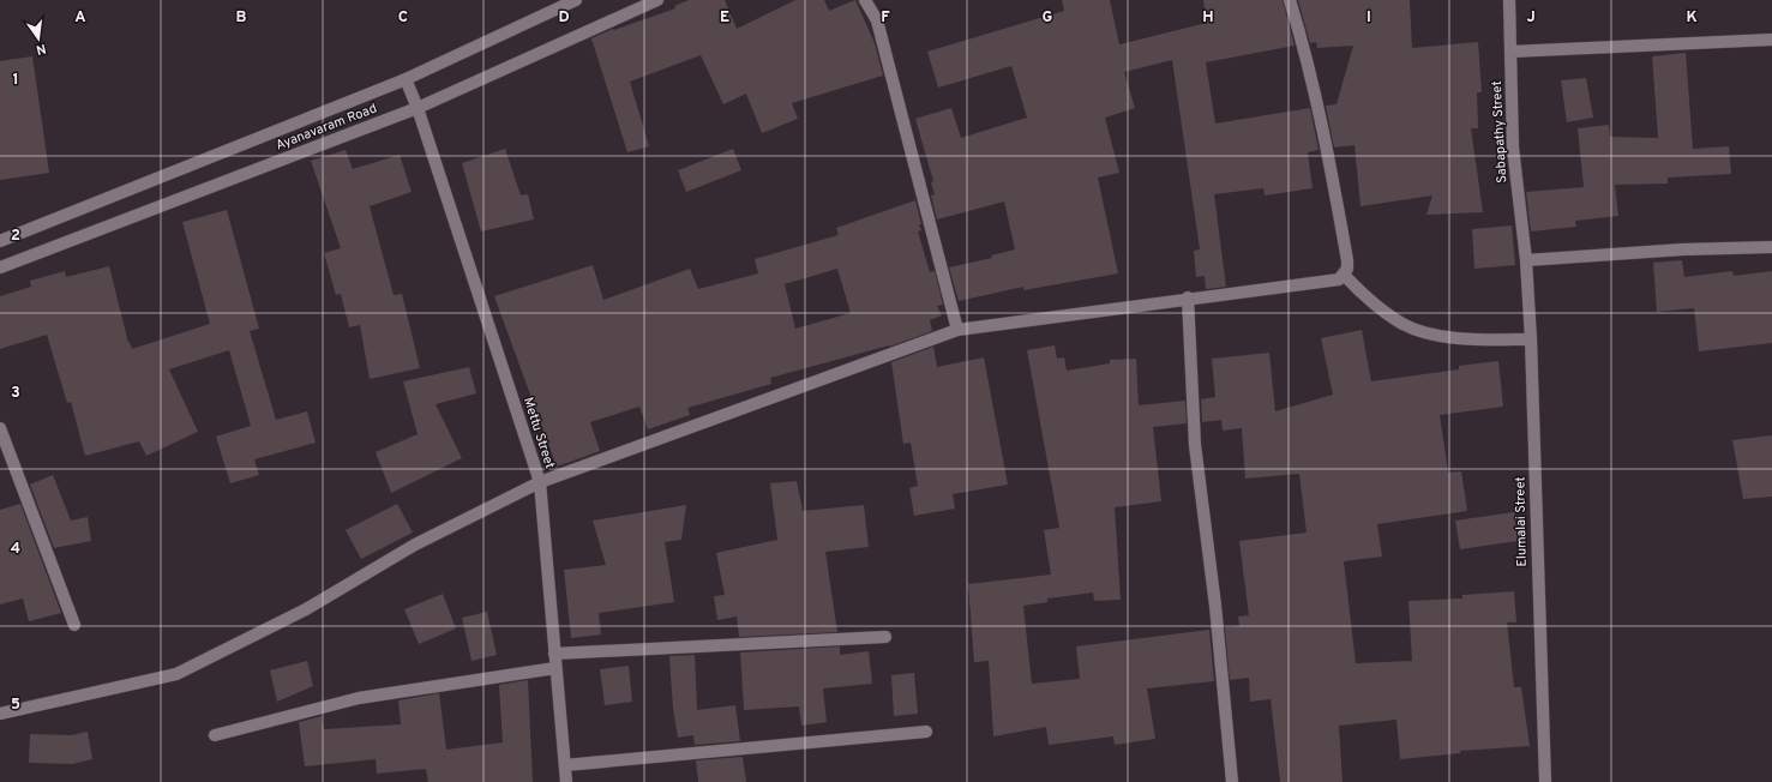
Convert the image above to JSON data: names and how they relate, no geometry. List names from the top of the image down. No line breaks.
{"streets":{"street":["Ayanavaram Road","Sabapathy Street","Mettu Street","Elumalai Street"]},"crossings":[["Ayanavaram Road","Mettu Street"],["Sabapathy Street","Elumalai Street"]],"north":"bottom","grid":{"columns":["A","B","C","D","E","F","G","H","I","J","K"],"rows":["1","2","3","4","5"]}}
